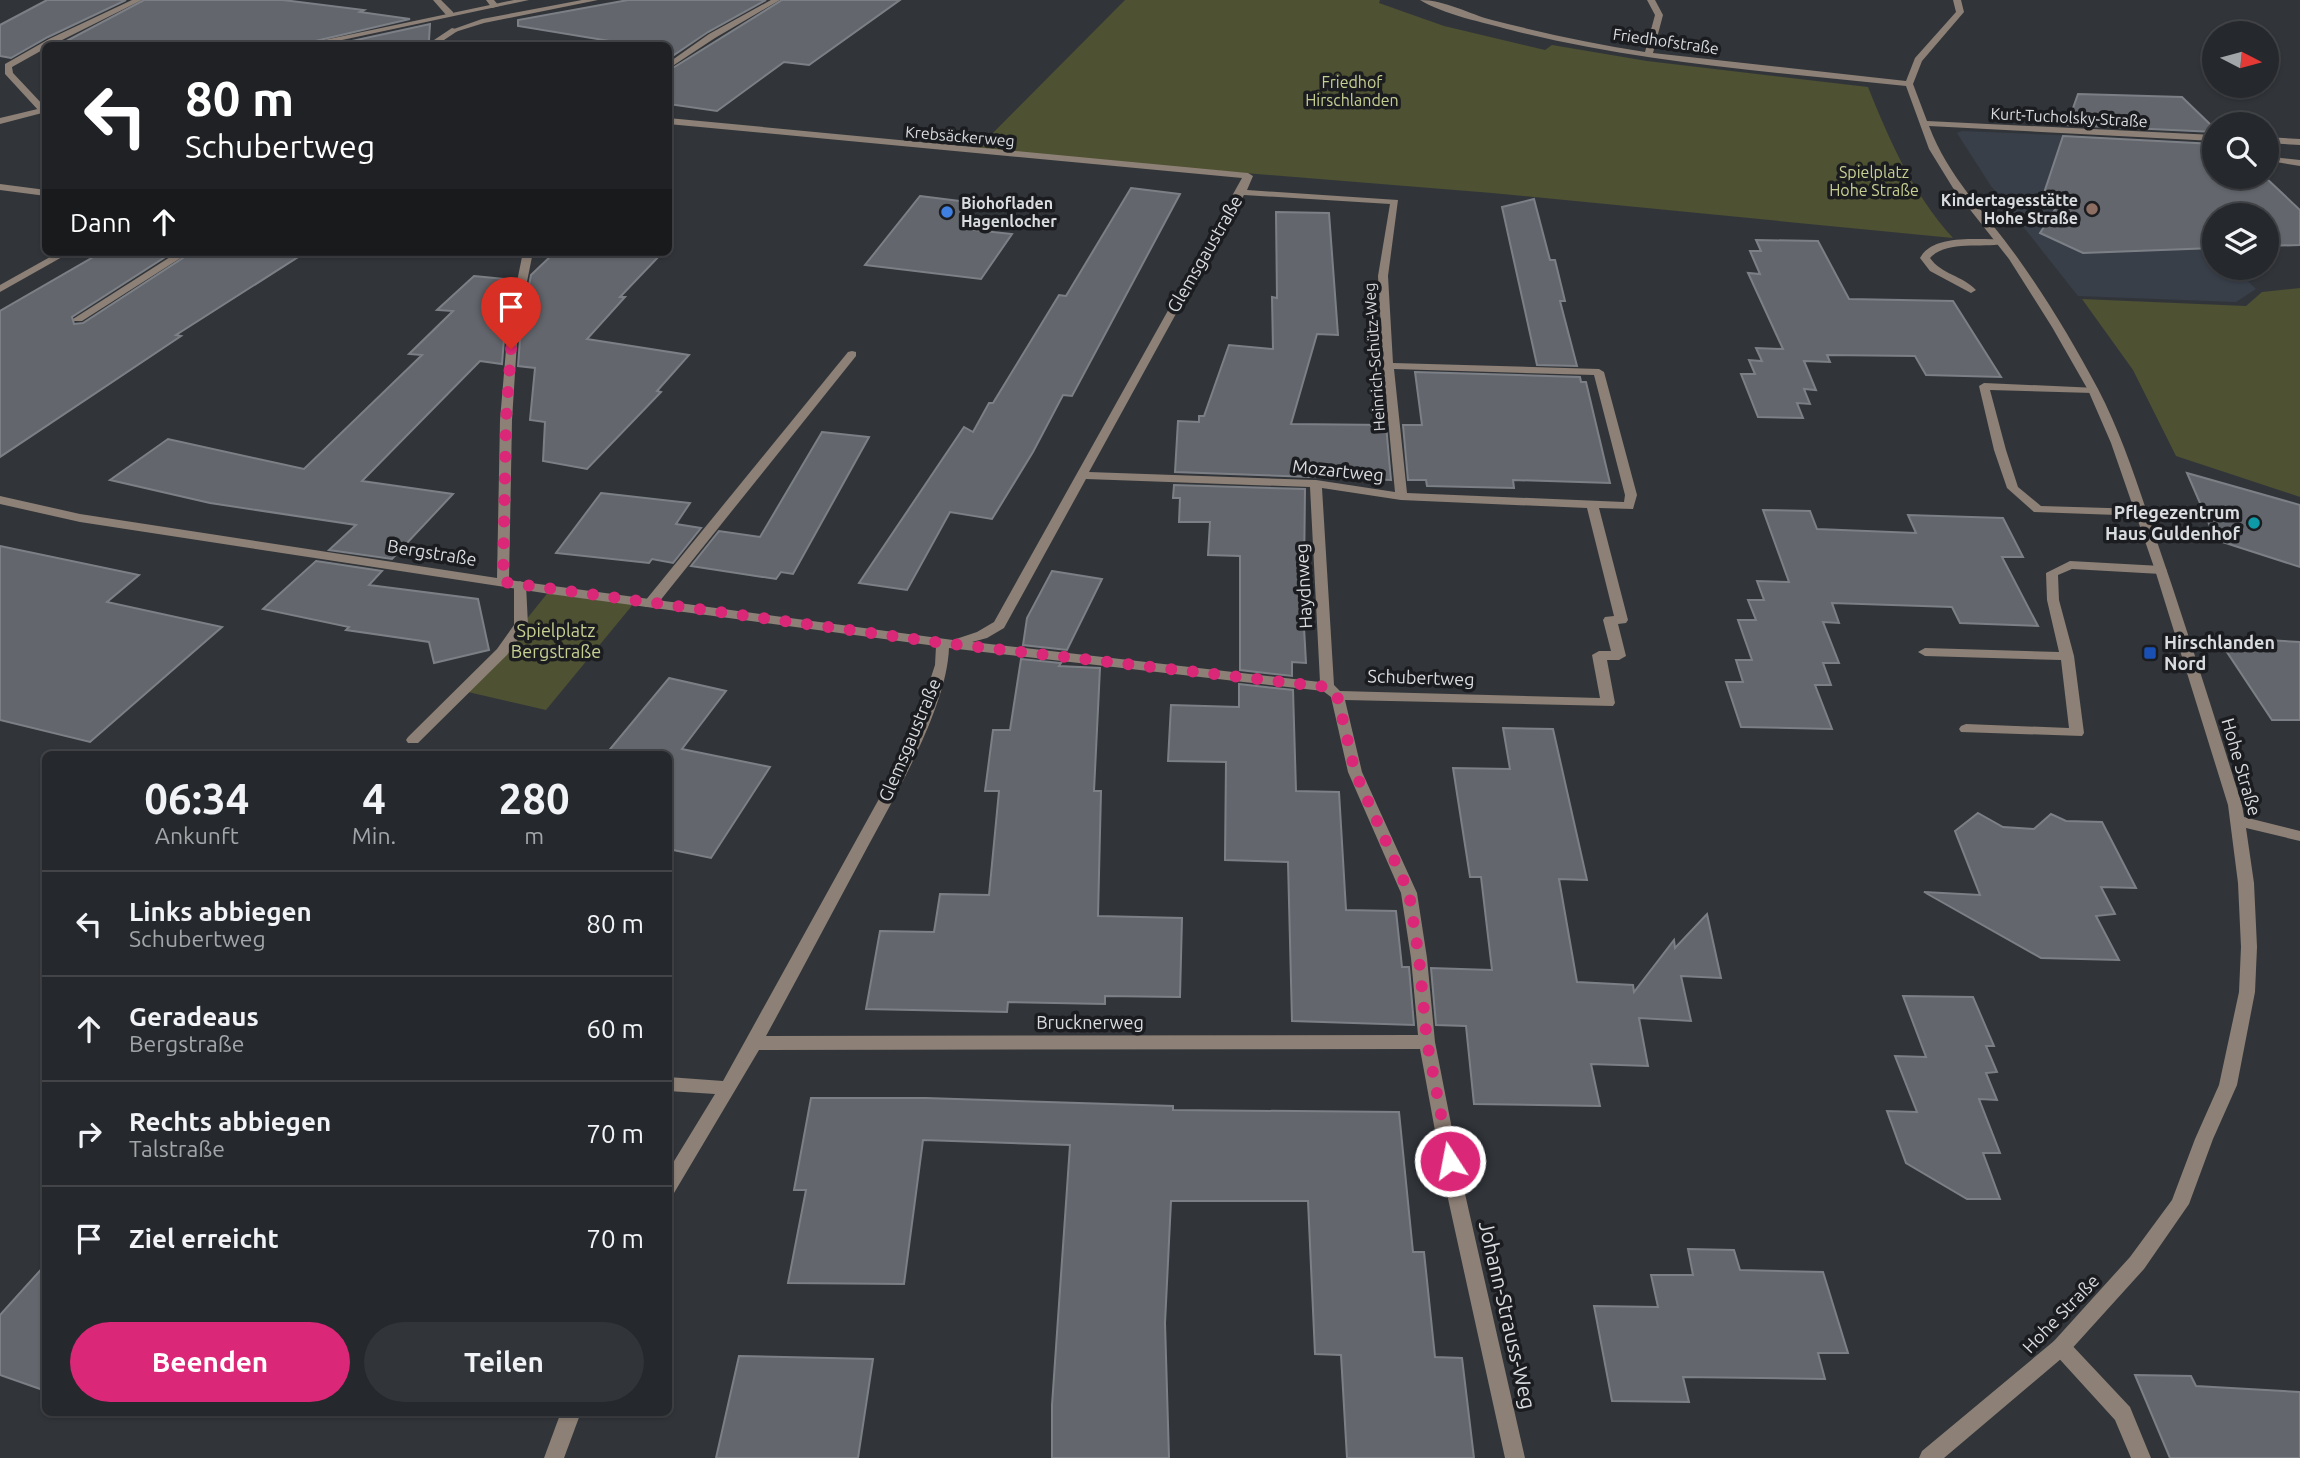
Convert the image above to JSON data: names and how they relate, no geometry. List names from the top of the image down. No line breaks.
{"streets":{"street":["Friedhofstraße","Kurt-Tucholsky-Straße","Krebsäckerweg","Glemsgaustraße","Heinrich-Schütz-Weg","Mozartweg","Bergstraße","Haydnweg","Schubertweg","Hohe Straße","Brucknerweg","Johann-Strauss-Weg"]},"crossings":[["Friedhofstraße","Hohe Straße"],["Kurt-Tucholsky-Straße","Hohe Straße"],["Krebsäckerweg","Glemsgaustraße"],["Glemsgaustraße","Heinrich-Schütz-Weg"],["Glemsgaustraße","Mozartweg"],["Glemsgaustraße","Bergstraße"],["Glemsgaustraße","Schubertweg"],["Glemsgaustraße","Brucknerweg"],["Heinrich-Schütz-Weg","Mozartweg"],["Mozartweg","Haydnweg"],["Mozartweg","Schubertweg"],["Bergstraße","Schubertweg"],["Haydnweg","Schubertweg"],["Haydnweg","Johann-Strauss-Weg"],["Schubertweg","Johann-Strauss-Weg"],["Brucknerweg","Johann-Strauss-Weg"]],"parks":["Friedhof Hirschlanden","Spielplatz Hohe Straße","Spielplatz Bergstraße"],"places":{"other":["Kindertagesstätte Hohe Straße","Biohofladen Hagenlocher","Pflegezentrum Haus Guldenhof"],"transit":["Hirschlanden Nord"]},"north":"right","page":{"turn":["80 m","Schubertweg"],"then":"Dann","eta":["06:34","Ankunft","4","Min.","280","m"],"list":[{"name":"Links abbiegen","note":"Schubertweg","value":"80 m"},{"name":"Geradeaus","note":"Bergstraße","value":"60 m"},{"name":"Rechts abbiegen","note":"Talstraße","value":"70 m"},{"name":"Ziel erreicht","value":"70 m"}],"buttons":["Beenden","Teilen"]}}
